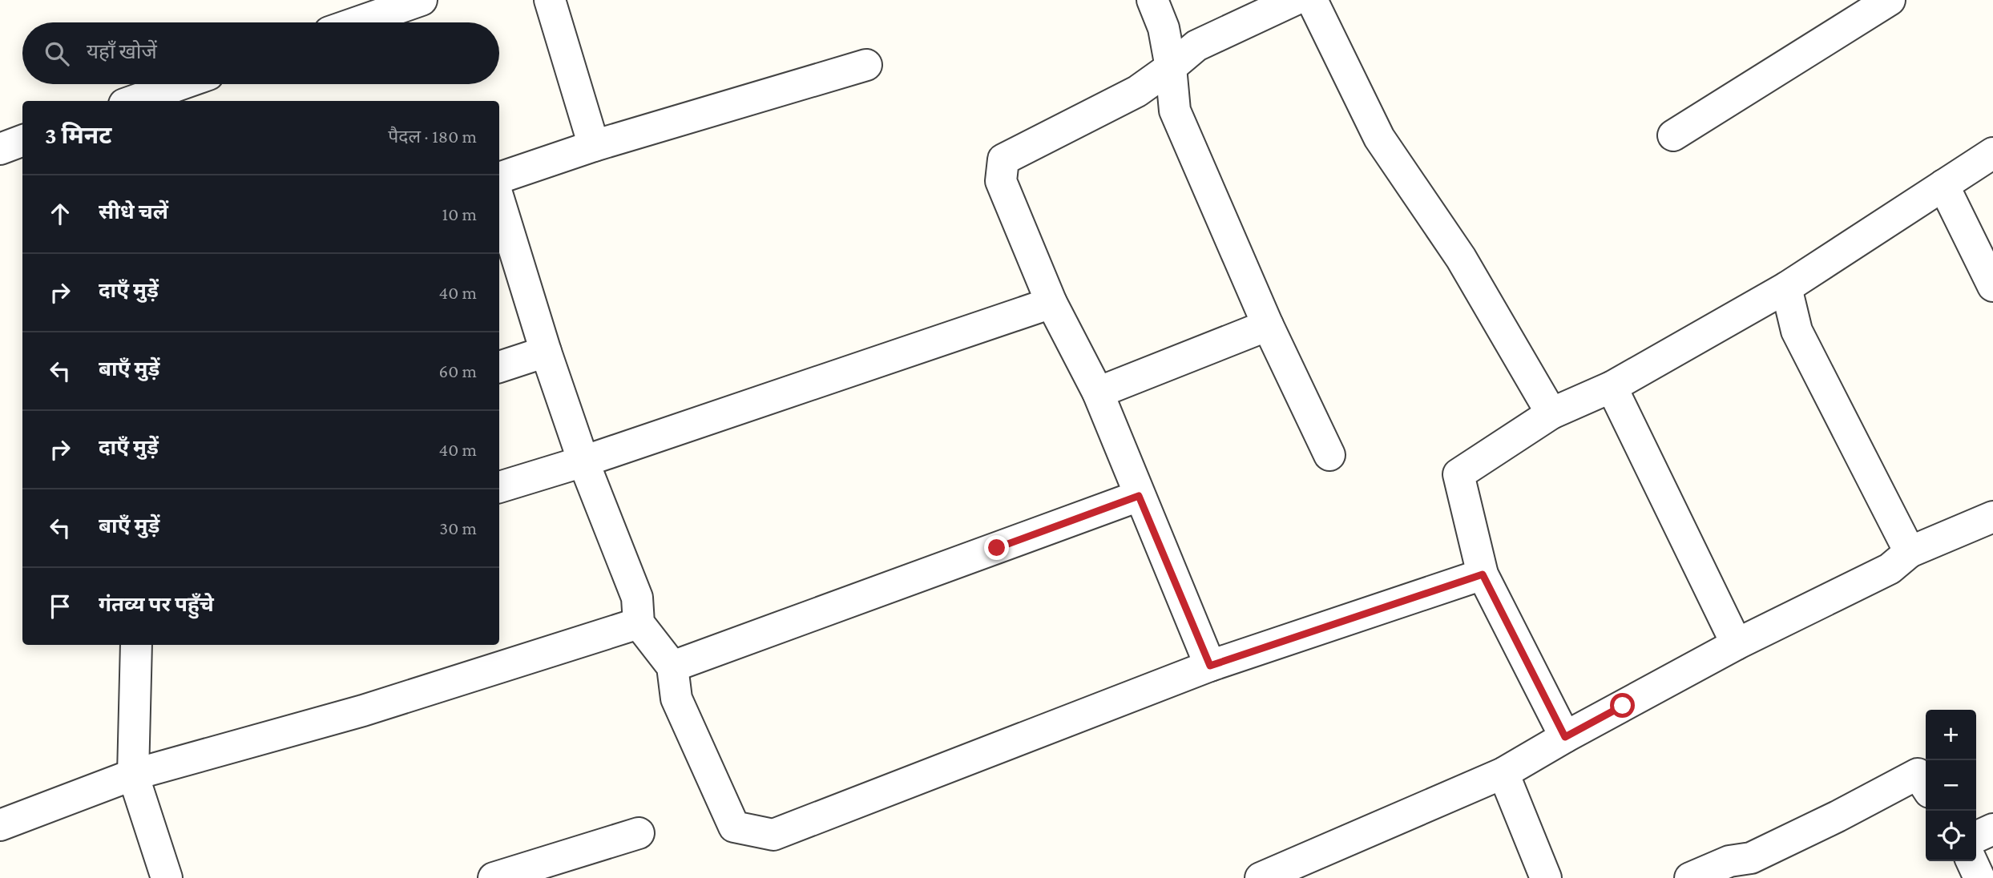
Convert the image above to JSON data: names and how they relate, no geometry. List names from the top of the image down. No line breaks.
{"page":{"search":"यहाँ खोजें","heading":["3 मिनट","पैदल · 180 m"],"list":[["सीधे चलें","10 m"],["दाएँ मुड़ें","40 m"],["बाएँ मुड़ें","60 m"],["दाएँ मुड़ें","40 m"],["बाएँ मुड़ें","30 m"],"गंतव्य पर पहुँचे"],"map_buttons":["+","−"]}}
